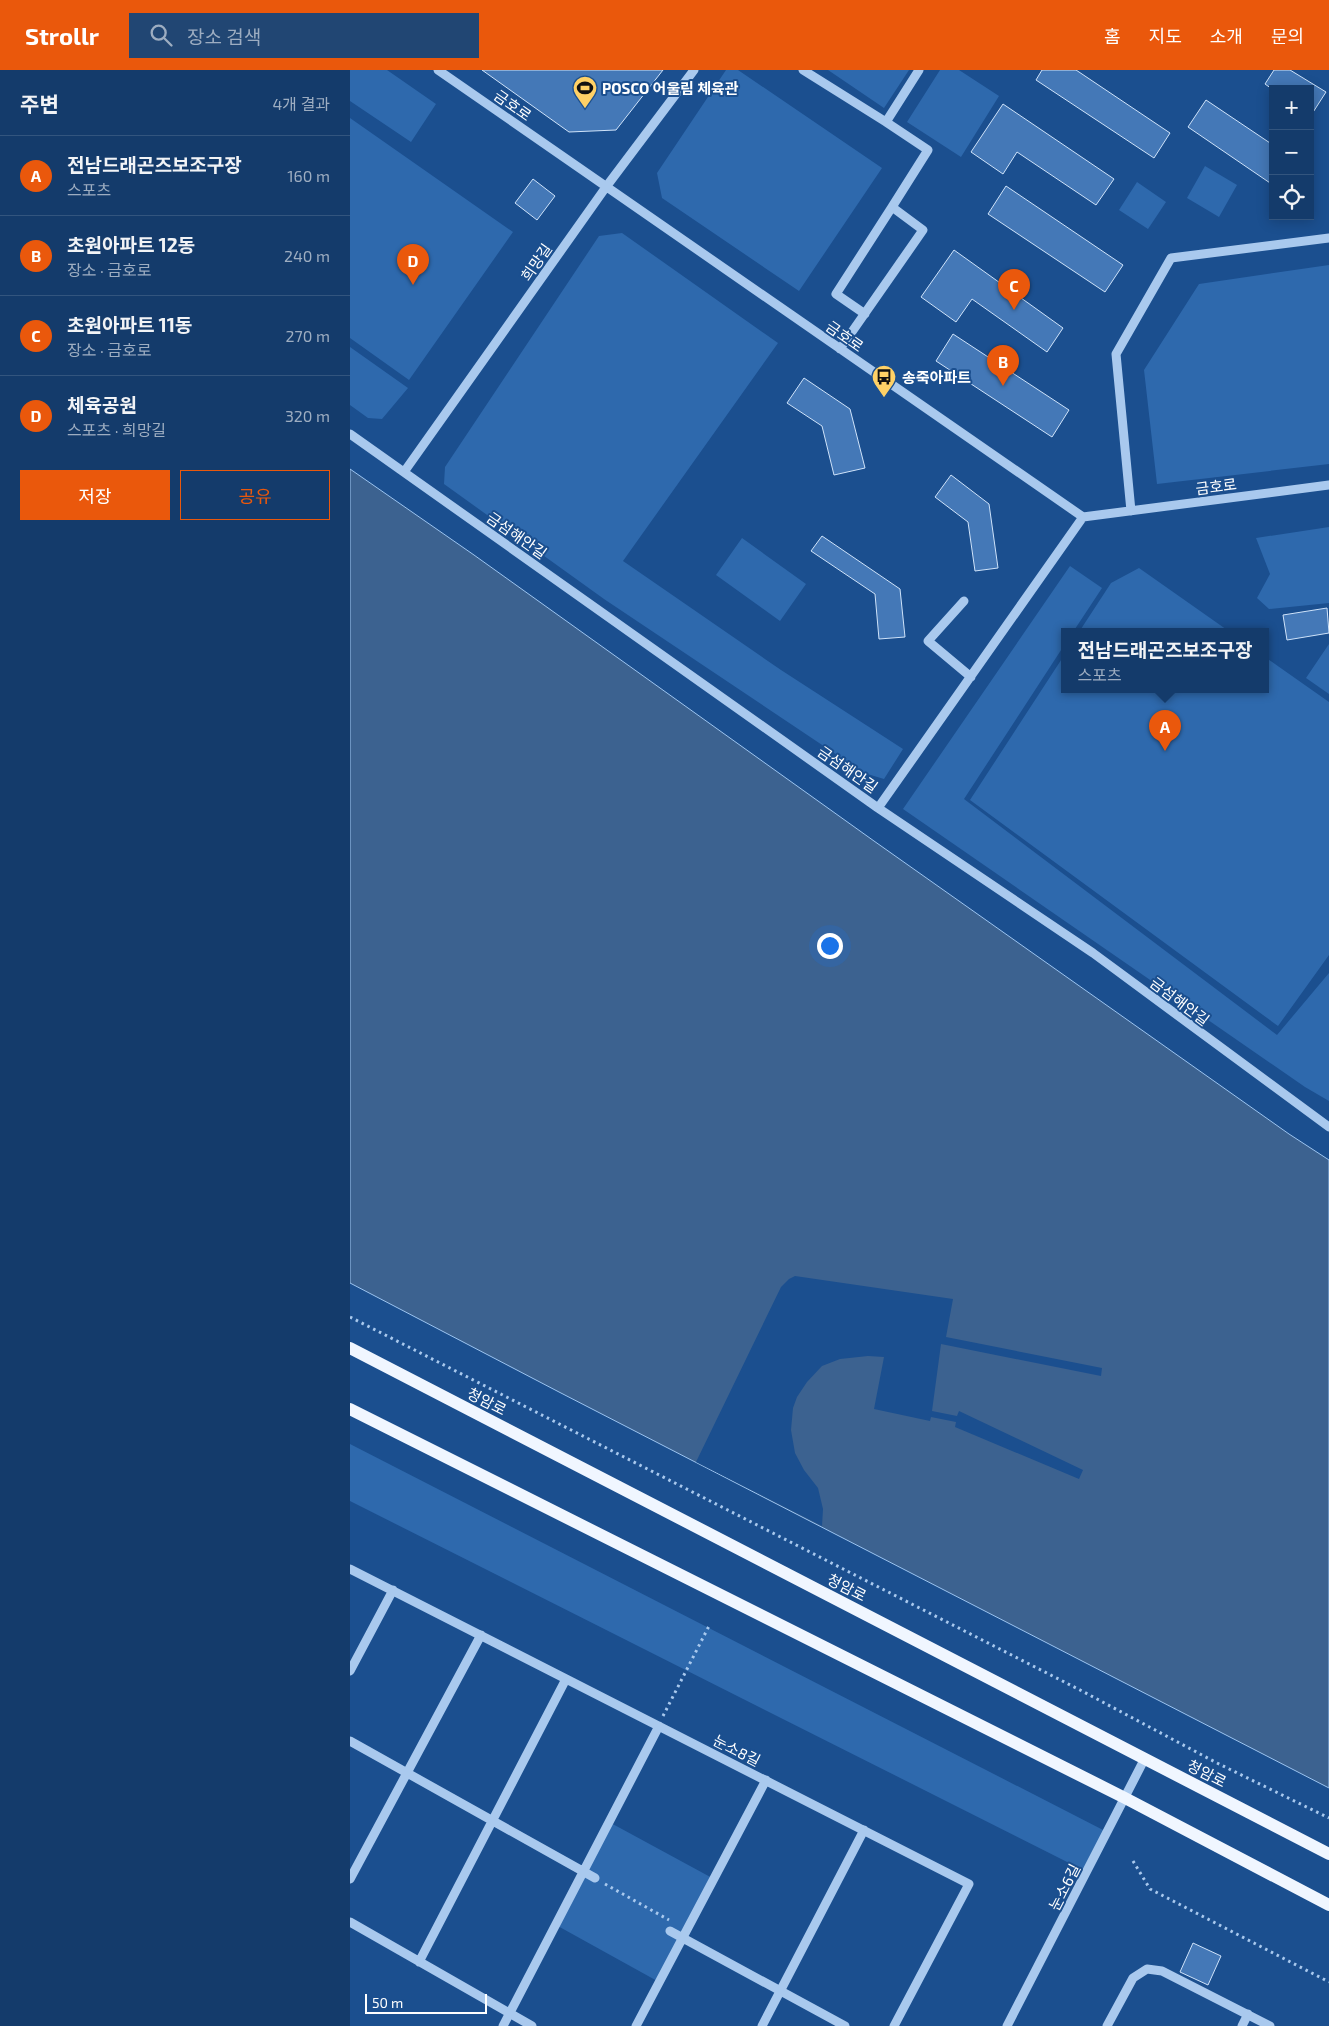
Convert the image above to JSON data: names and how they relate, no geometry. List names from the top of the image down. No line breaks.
{"streets":{"main road":["청암로"],"street":["금호로","희망길","금섬해안길","눈소8길","눈소6길"]},"crossings":[["금호로","희망길"],["희망길","금섬해안길"],["청암로","눈소6길"]],"places":{"sports":["POSCO 어울림 체육관"],"bus stop":["송죽아파트"]},"scale_bar":"50 m","page":{"header":"Strollr","search":"장소 검색","nav":["홈","지도","소개","문의"],"heading":["주변","4개 결과"],"map_buttons":["+","−"],"list":[{"mark":"A","name":"전남드래곤즈보조구장","note":"스포츠","value":"160 m"},{"mark":"B","name":"초원아파트 12동","note":"장소 · 금호로","value":"240 m"},{"mark":"C","name":"초원아파트 11동","note":"장소 · 금호로","value":"270 m"},{"mark":"D","name":"체육공원","note":"스포츠 · 희망길","value":"320 m"}],"pins":["D","C","B","A"],"buttons":["저장","공유"],"popup":["전남드래곤즈보조구장","스포츠"],"scale":"50 m"}}
